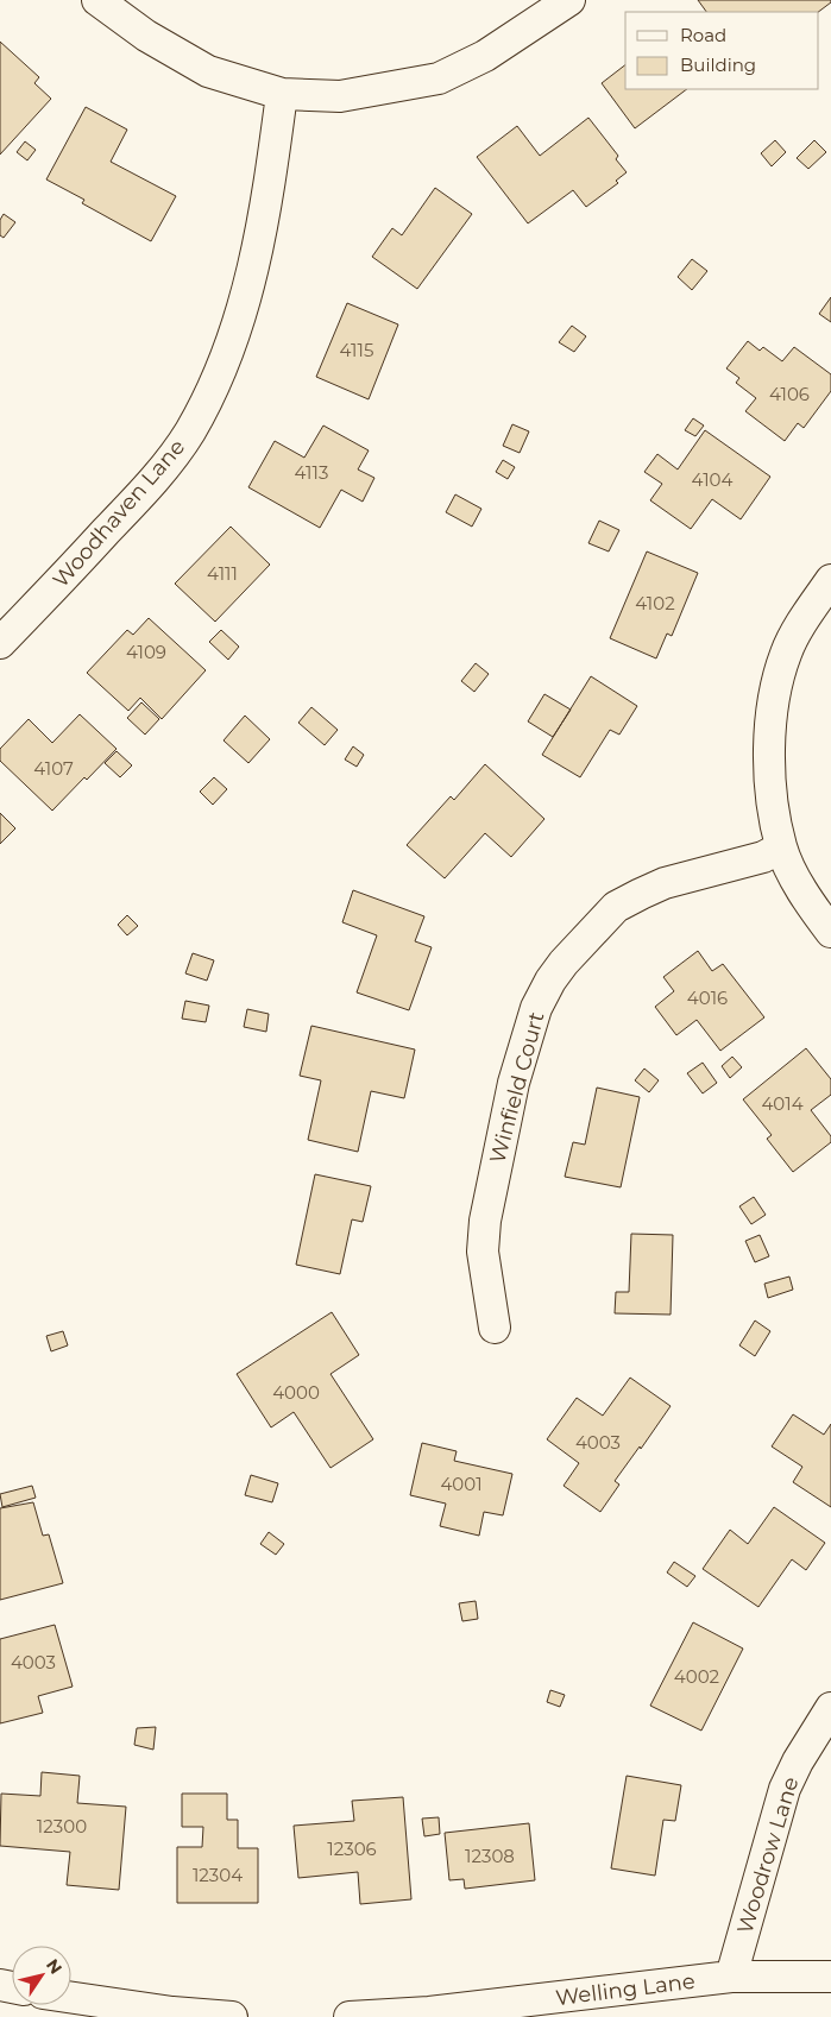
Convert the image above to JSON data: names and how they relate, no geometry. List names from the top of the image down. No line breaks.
{"streets":{"street":["Woodhaven Lane","Winfield Court","Woodrow Lane","Welling Lane"]},"crossings":[["Woodrow Lane","Welling Lane"]],"house_numbers":["4115","4106","4113","4104","4111","4102","4109","4107","4016","4014","4000","4003","4001","4003","4002","12300","12306","12308","12304"],"legend":["Road","Building"],"north":"top right"}
